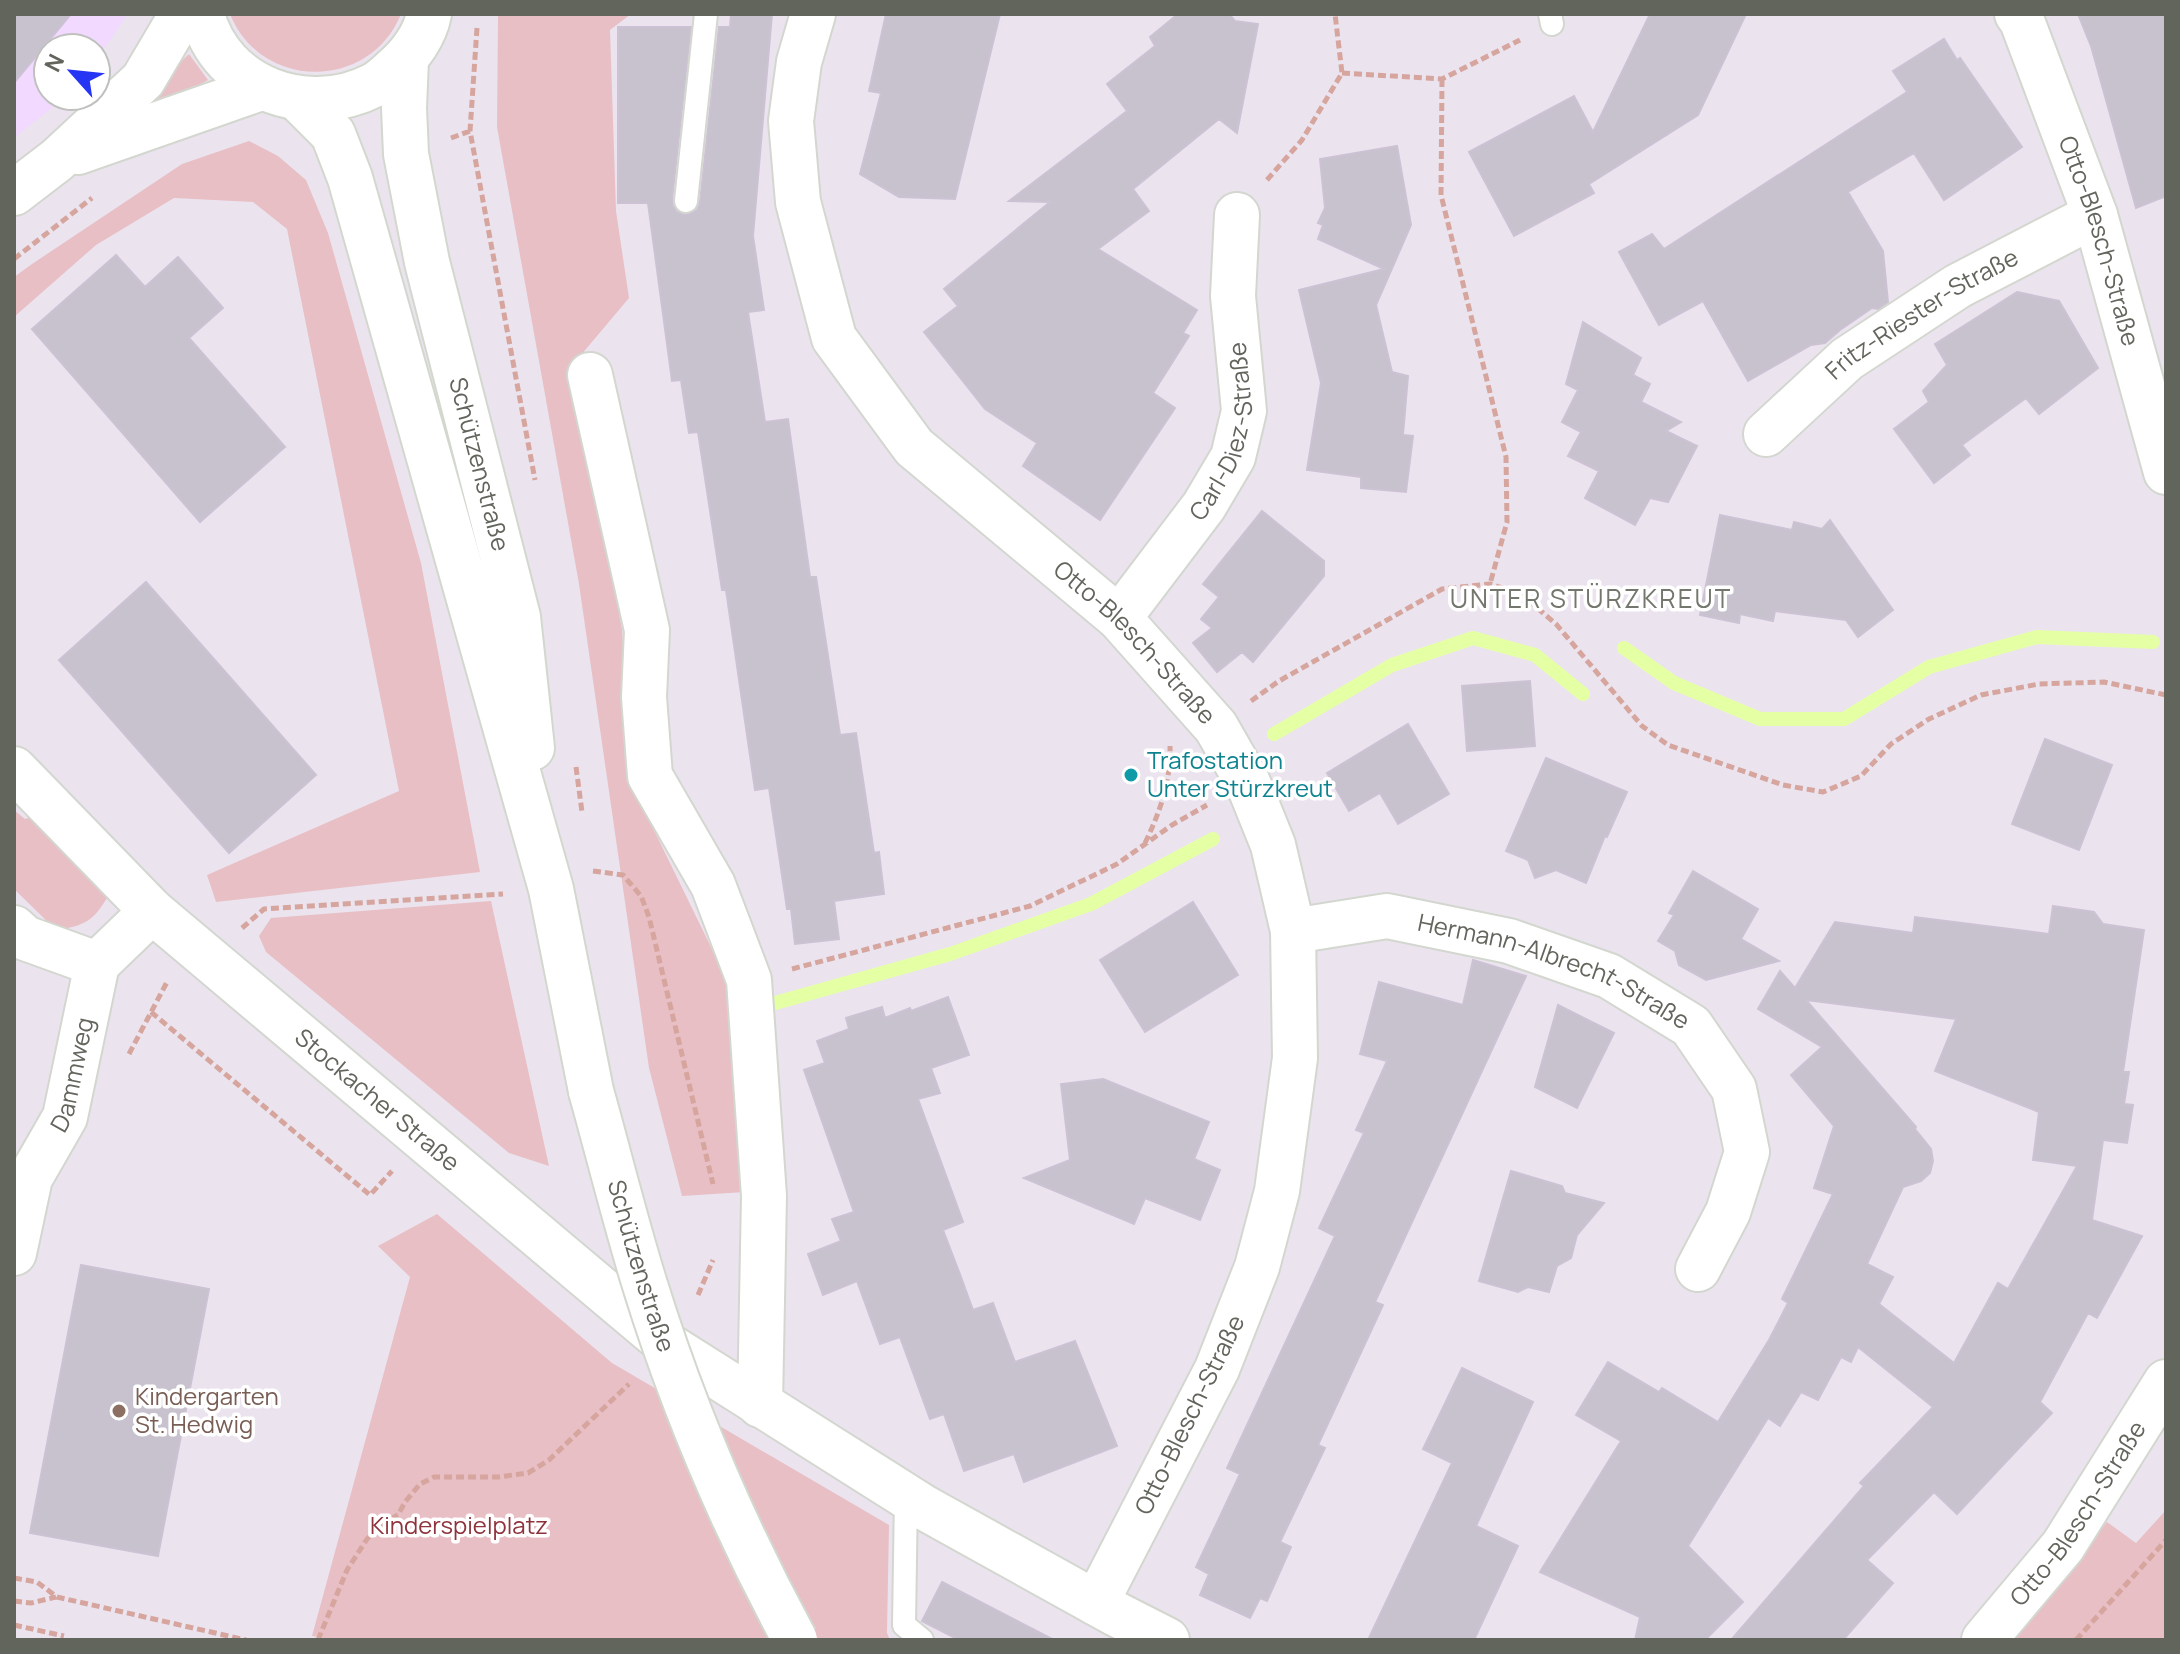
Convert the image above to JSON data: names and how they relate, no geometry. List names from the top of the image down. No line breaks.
{"streets":{"street":["Otto-Blesch-Straße","Fritz-Riester-Straße","Carl-Diez-Straße","Schützenstraße","Hermann-Albrecht-Straße","Dammweg","Stockacher Straße"]},"crossings":[["Otto-Blesch-Straße","Fritz-Riester-Straße"],["Otto-Blesch-Straße","Carl-Diez-Straße"],["Otto-Blesch-Straße","Hermann-Albrecht-Straße"]],"districts":["UNTER STÜRZKREUT"],"parks":["Kinderspielplatz"],"places":["Trafostation Unter Stürzkreut","Kindergarten St. Hedwig"],"north":"top left"}
